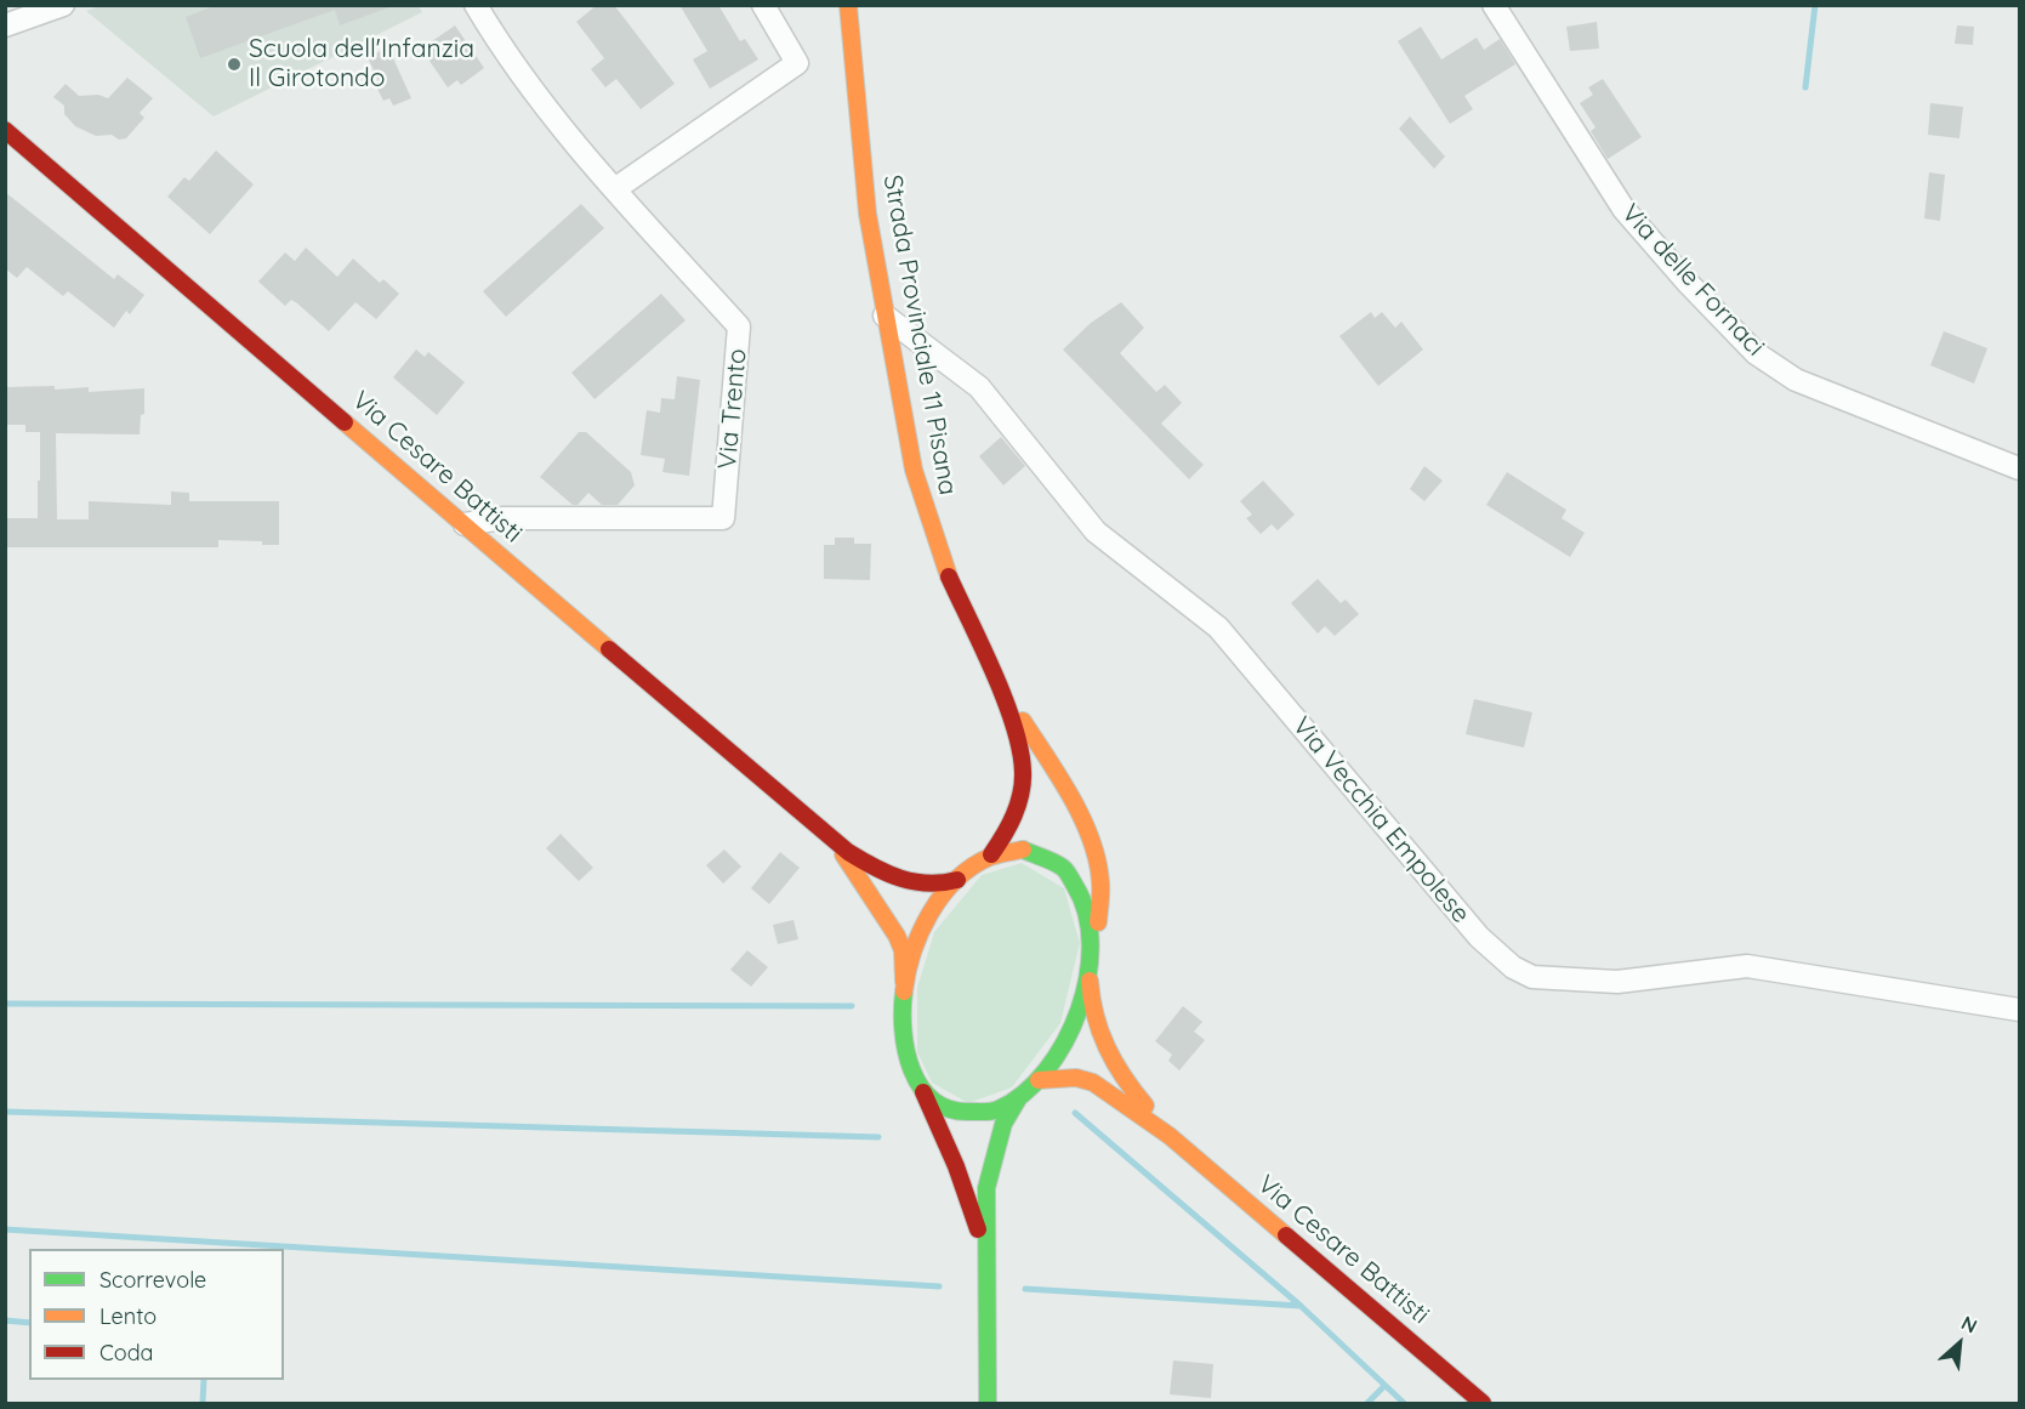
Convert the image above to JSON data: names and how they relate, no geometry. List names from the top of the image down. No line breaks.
{"streets":{"main road":["Strada Provinciale 11 Pisana","Via Cesare Battisti"],"street":["Via delle Fornaci","Via Trento","Via Vecchia Empolese"]},"crossings":[["Strada Provinciale 11 Pisana","Via Cesare Battisti"],["Strada Provinciale 11 Pisana","Via Vecchia Empolese"],["Via Trento","Via Cesare Battisti"]],"places":["Scuola dell'Infanzia Il Girotondo"],"legend":["Scorrevole","Lento","Coda"],"north":"top right"}
